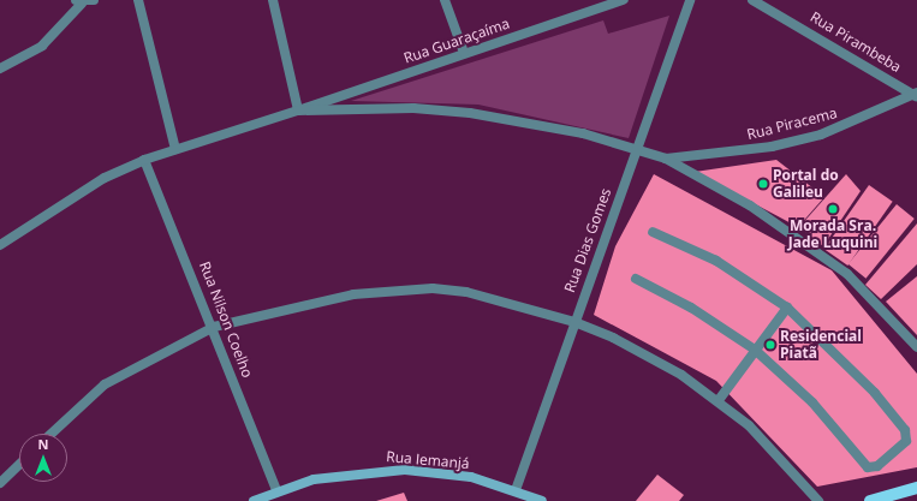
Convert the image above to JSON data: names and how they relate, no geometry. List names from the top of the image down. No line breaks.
{"streets":{"street":["Rua Guaraçaíma","Rua Pirambeba","Rua Piracema","Rua Dias Gomes","Rua Nilson Coelho","Rua Iemanjá"]},"crossings":[["Rua Pirambeba","Rua Piracema"],["Rua Dias Gomes","Rua Iemanjá"],["Rua Nilson Coelho","Rua Iemanjá"]],"places":["Portal do Galileu","Morada Sra. Jade Luquini","Residencial Piatã"],"north":"top"}
